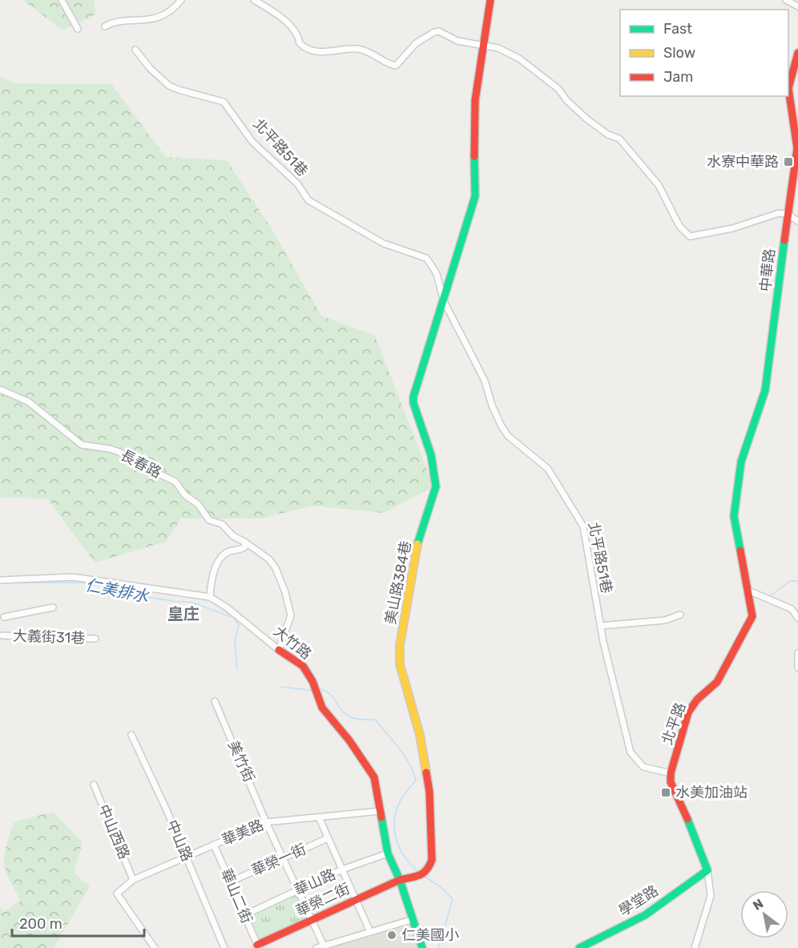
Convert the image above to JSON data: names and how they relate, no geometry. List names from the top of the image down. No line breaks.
{"streets":{"street":["北平路51巷","中華路","長春路","美山路384巷","大義街31巷","大竹路","北平路","美竹街","中山西路","華美路","中山路","華榮一街","華山路","華山二街","華榮二街","學堂路"]},"crossings":[["北平路51巷","美山路384巷"],["北平路51巷","北平路"],["中華路","北平路"],["長春路","大竹路"],["美山路384巷","華榮二街"],["大竹路","華美路"],["大竹路","華山路"],["大竹路","華榮二街"],["美竹街","華美路"],["美竹街","華榮一街"],["美竹街","華山路"],["美竹街","華榮二街"],["中山西路","華美路"],["華美路","中山路"],["華美路","華山二街"],["華榮一街","華山二街"],["華山路","華山二街"],["華山二街","華榮二街"]],"districts":["皇庄"],"water":["仁美排水"],"places":{"transit":["水寮中華路","水美加油站"],"other":["仁美國小"]},"legend":["Fast","Slow","Jam"],"scale_bar":"200 m","north":"top left"}
